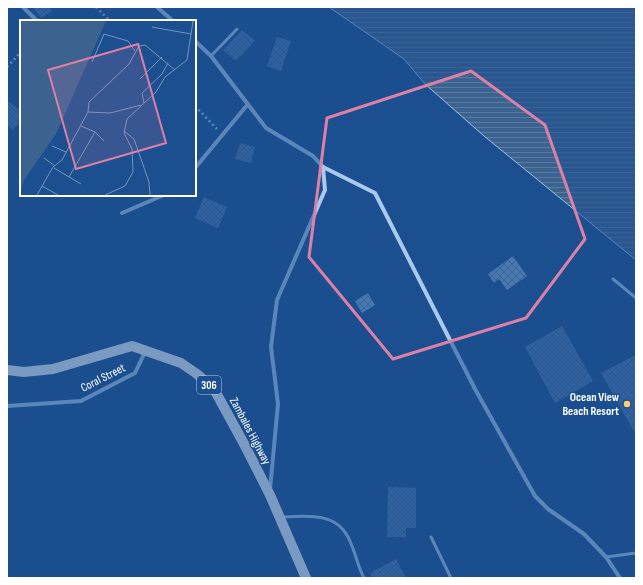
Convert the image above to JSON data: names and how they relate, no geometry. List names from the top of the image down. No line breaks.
{"streets":{"main road":["306","Zambales Highway"],"street":["Coral Street"]},"crossings":[["Coral Street","Zambales Highway"]],"places":["Ocean View Beach Resort"]}
